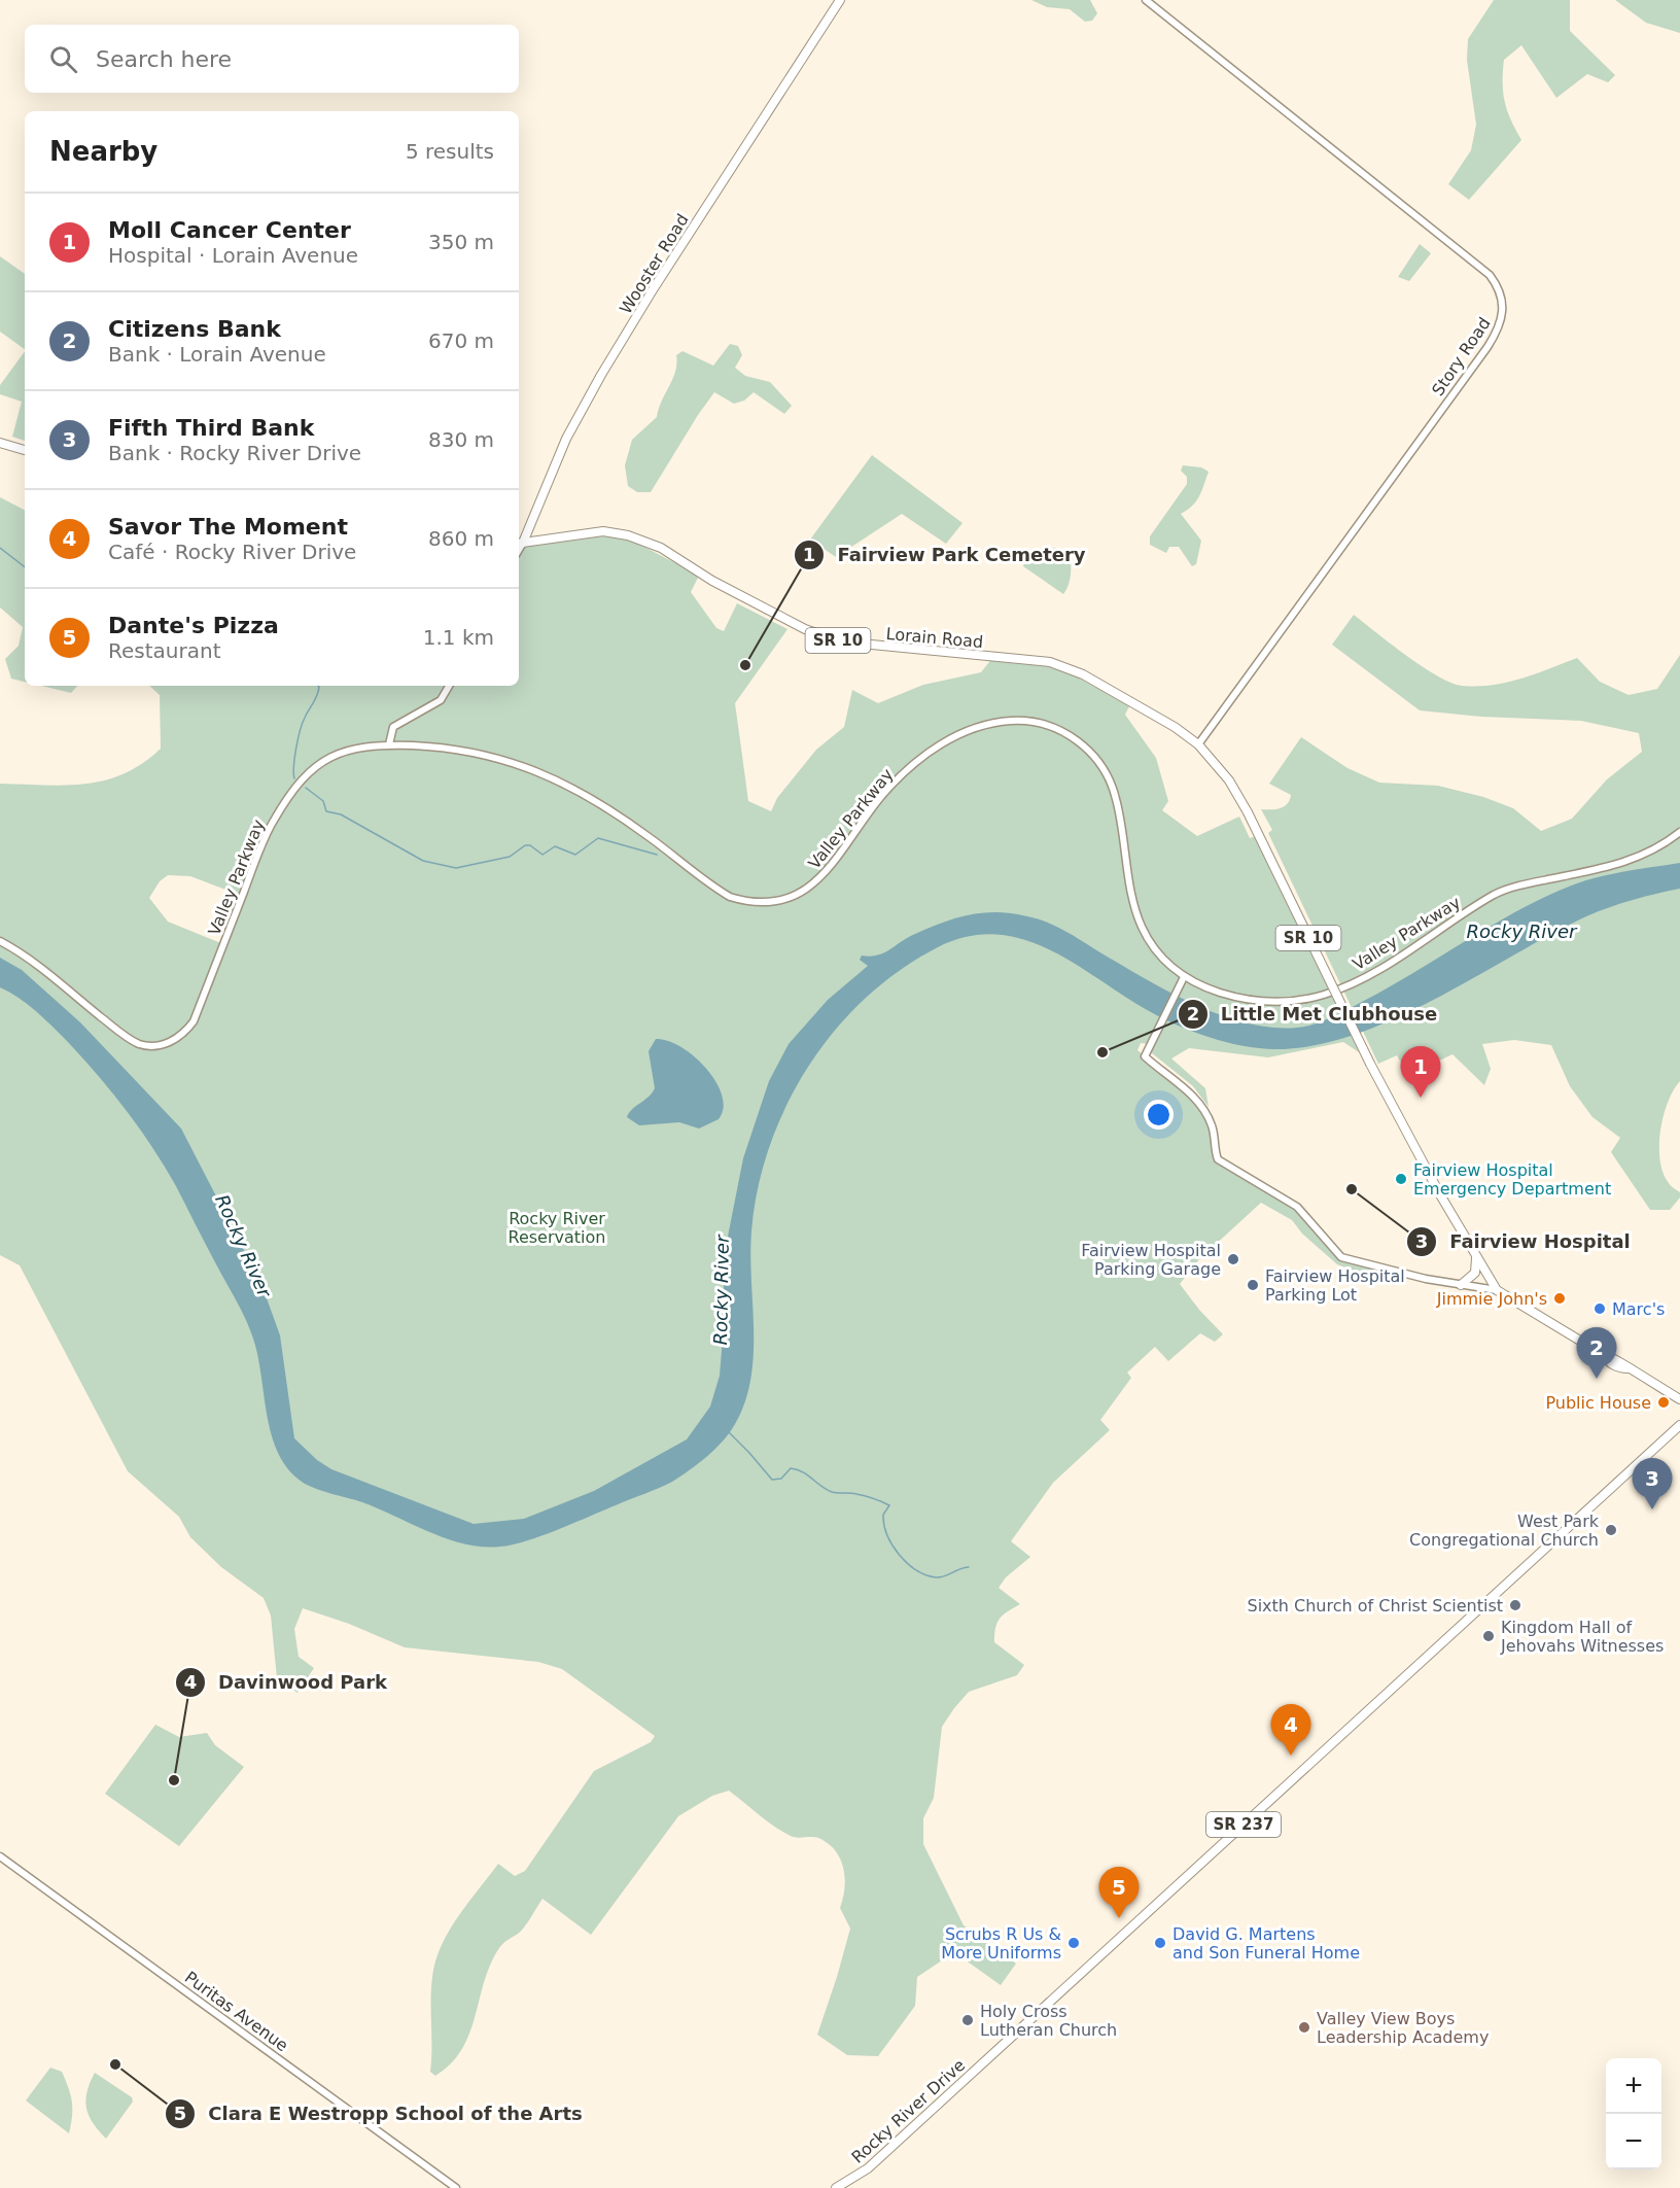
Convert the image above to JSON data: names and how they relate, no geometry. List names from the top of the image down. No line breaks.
{"streets":{"main road":["Wooster Road","Lorain Road","SR 10","SR 237","Rocky River Drive"],"street":["Story Road","Valley Parkway","Puritas Avenue"]},"crossings":[["Wooster Road","Lorain Road"],["Story Road","Lorain Road"],["Lorain Road","SR 10"]],"water":["Rocky River"],"parks":["Rocky River Reservation"],"places":["Fairview Park Cemetery","Little Met Clubhouse","Fairview Hospital Emergency Department","Fairview Hospital","Fairview Hospital Parking Garage","Fairview Hospital Parking Lot","Jimmie John's","Marc's","Public House","West Park Congregational Church","Sixth Church of Christ Scientist","Kingdom Hall of Jehovahs Witnesses","Davinwood Park","Scrubs R Us & More Uniforms","David G. Martens and Son Funeral Home","Holy Cross Lutheran Church","Valley View Boys Leadership Academy","Clara E Westropp School of the Arts"],"page":{"search":"Search here","heading":["Nearby","5 results"],"list":[{"mark":"1","name":"Moll Cancer Center","note":"Hospital · Lorain Avenue","value":"350 m"},{"mark":"2","name":"Citizens Bank","note":"Bank · Lorain Avenue","value":"670 m"},{"mark":"3","name":"Fifth Third Bank","note":"Bank · Rocky River Drive","value":"830 m"},{"mark":"4","name":"Savor The Moment","note":"Café · Rocky River Drive","value":"860 m"},{"mark":"5","name":"Dante's Pizza","note":"Restaurant","value":"1.1 km"}],"pins":["1","2","3","4","5"],"map_buttons":["+","−"]}}
